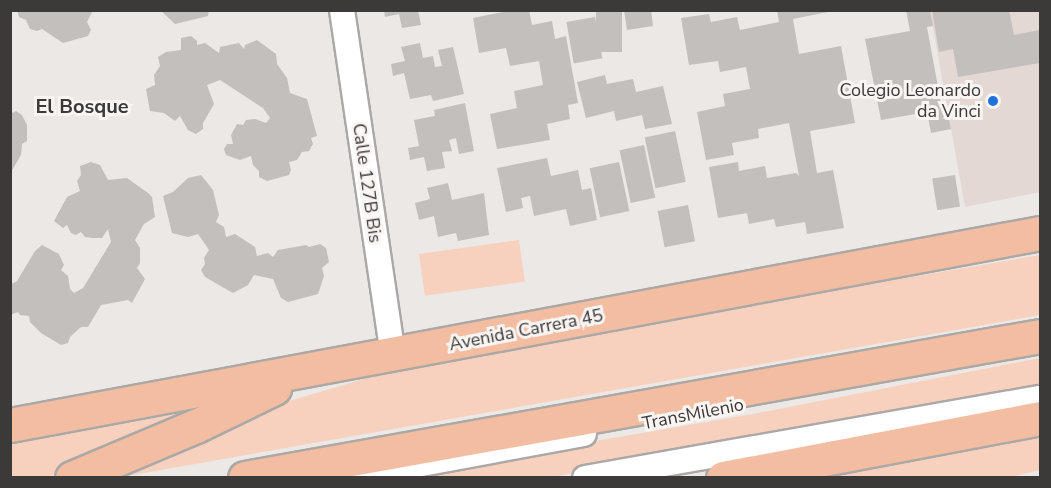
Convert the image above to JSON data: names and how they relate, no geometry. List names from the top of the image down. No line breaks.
{"streets":{"highway":["Avenida Carrera 45"],"street":["Calle 127B Bis","TransMilenio"]},"crossings":[["Calle 127B Bis","Avenida Carrera 45"]],"districts":["El Bosque"],"places":["Colegio Leonardo da Vinci"]}
